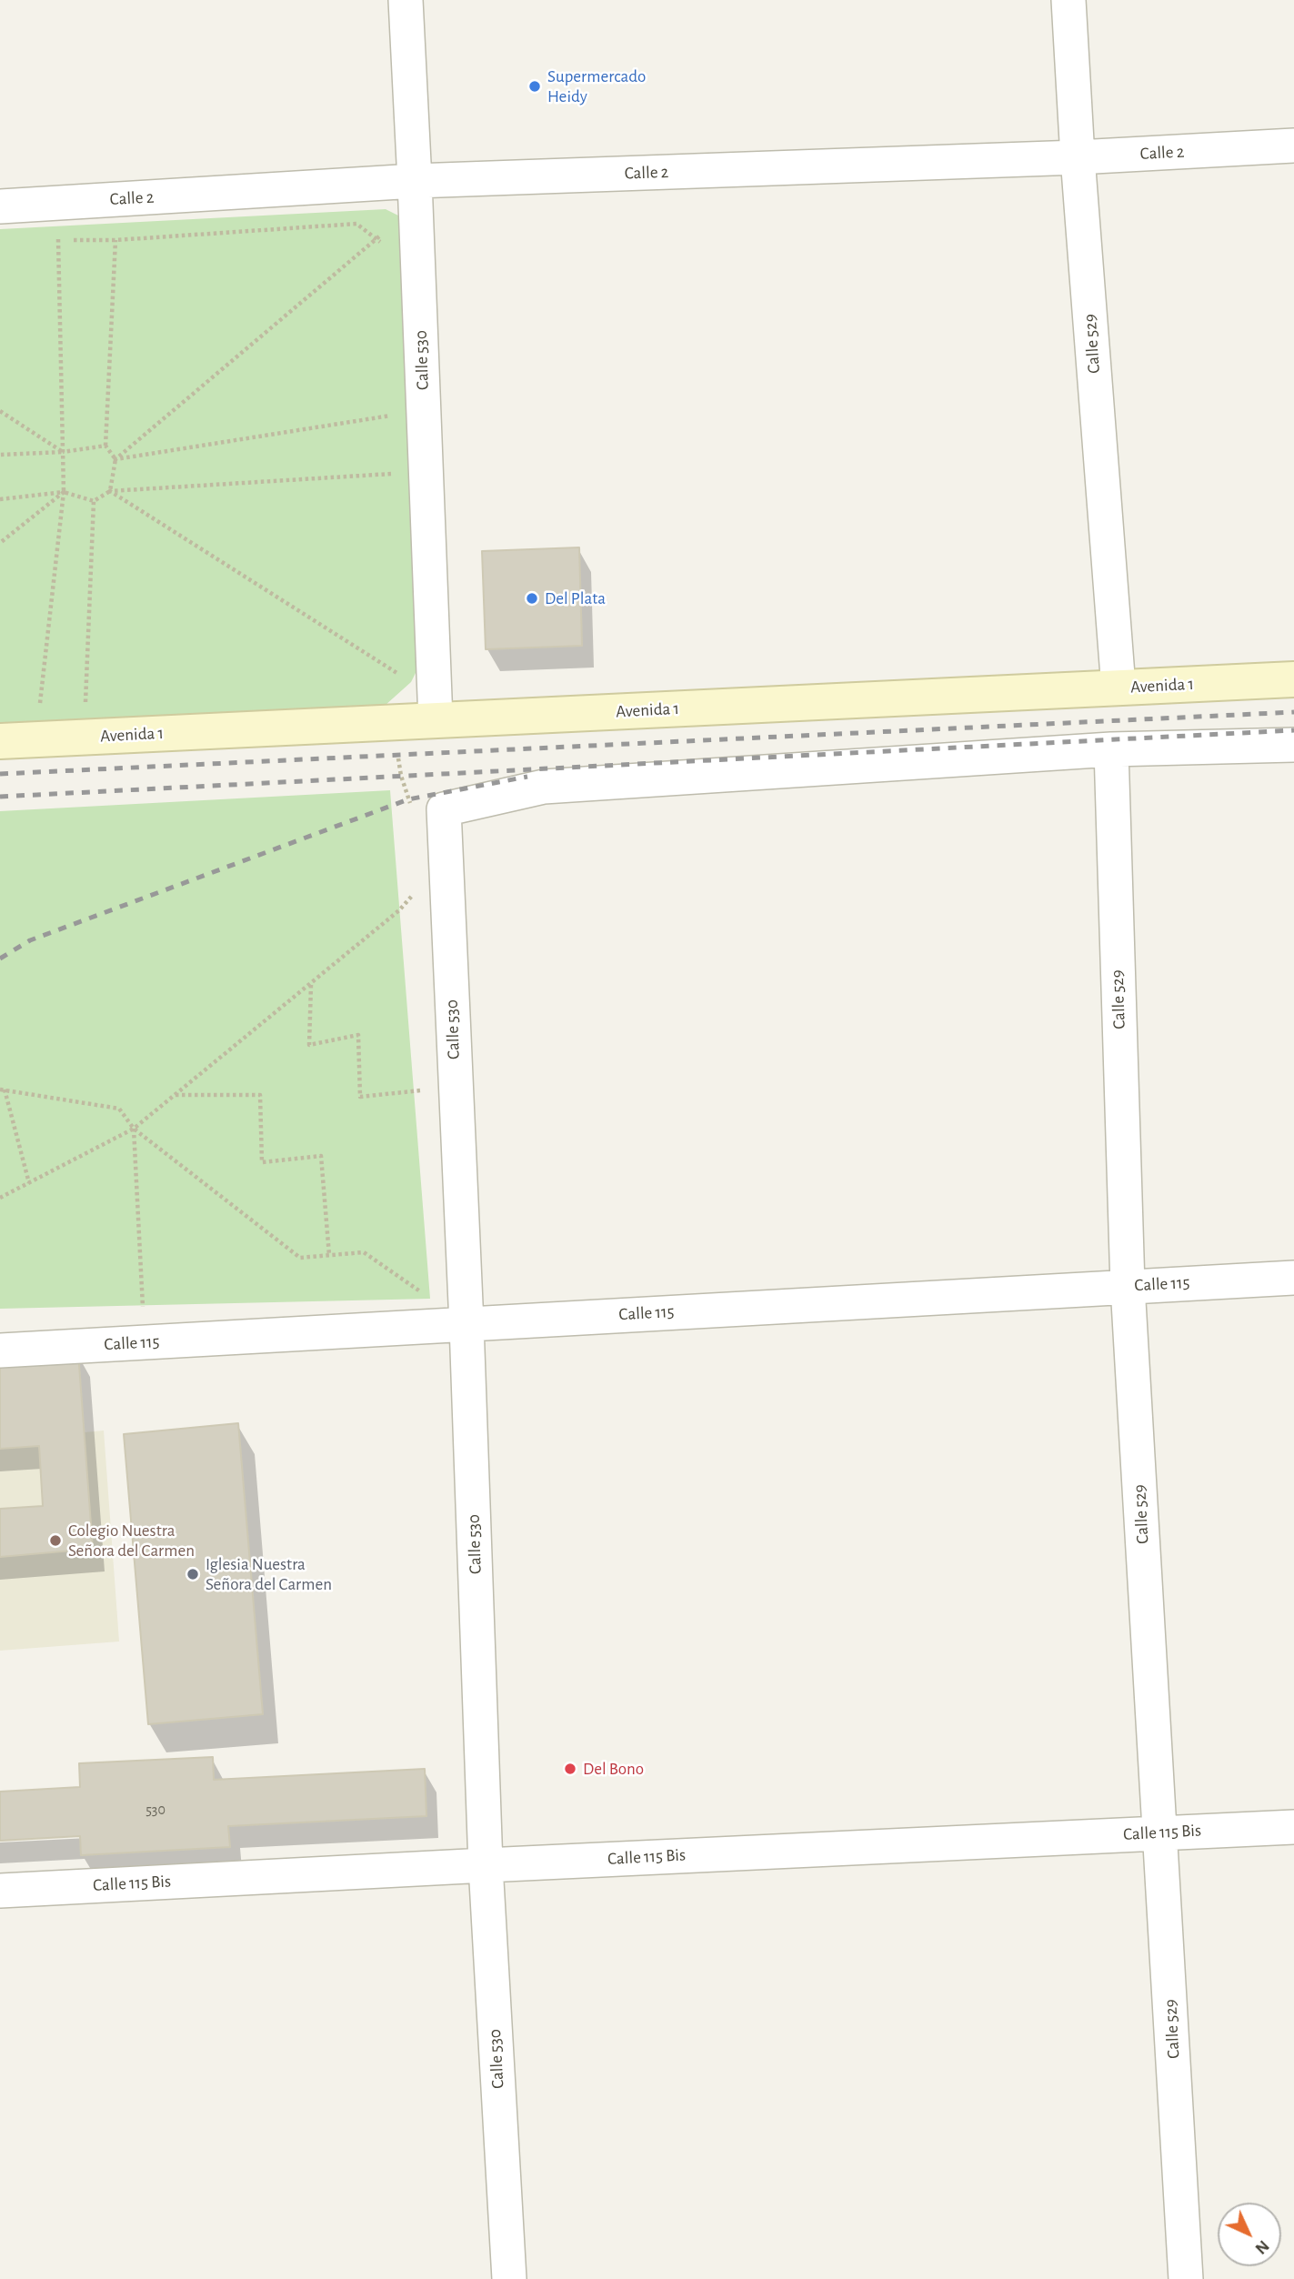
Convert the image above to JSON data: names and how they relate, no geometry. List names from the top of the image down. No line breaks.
{"streets":{"street":["Calle 2","Calle 529","Calle 530","Avenida 1","Calle 115","Calle 115 Bis"]},"crossings":[["Calle 2","Calle 529"],["Calle 2","Calle 530"],["Calle 529","Avenida 1"],["Calle 529","Calle 115"],["Calle 529","Calle 115 Bis"],["Calle 530","Avenida 1"],["Calle 530","Calle 115"],["Calle 530","Calle 115 Bis"]],"places":["Supermercado Heidy","Del Plata","Colegio Nuestra Señora del Carmen","Iglesia Nuestra Señora del Carmen","Del Bono"],"house_numbers":["530"],"north":"bottom right"}
